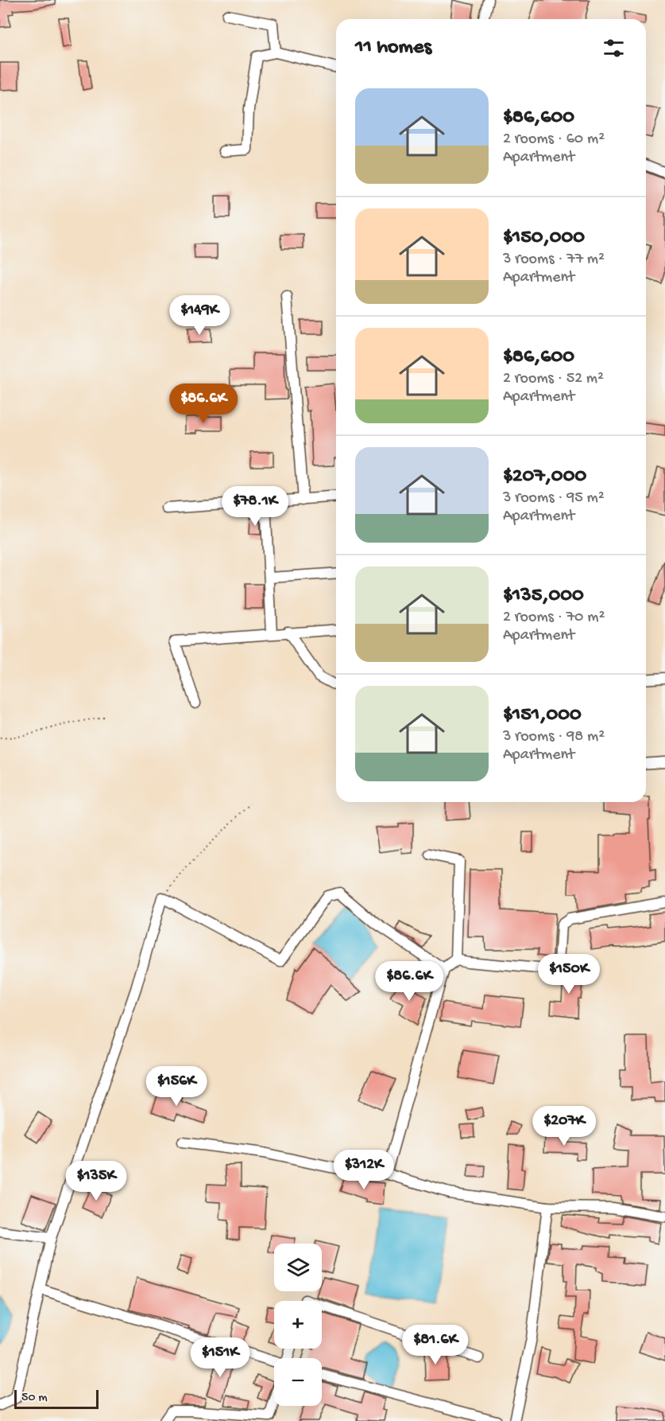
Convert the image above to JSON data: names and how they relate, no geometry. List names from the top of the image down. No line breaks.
{"scale_bar":"50 m","page":{"heading":"11 homes","list":[{"name":"$86,600","note":"2 rooms · 60 m² · Apartment"},{"name":"$150,000","note":"3 rooms · 77 m² · Apartment"},{"name":"$86,600","note":"2 rooms · 52 m² · Apartment"},{"name":"$207,000","note":"3 rooms · 95 m² · Apartment"},{"name":"$135,000","note":"2 rooms · 70 m² · Apartment"},{"name":"$151,000","note":"3 rooms · 98 m² · Apartment"}],"price":["$149K","$86.6K","$78.1K","$150K","$86.6K","$156K","$207K","$312K","$135K","$81.6K","$151K"],"map_buttons":["+","−"],"scale":"50 m"}}
